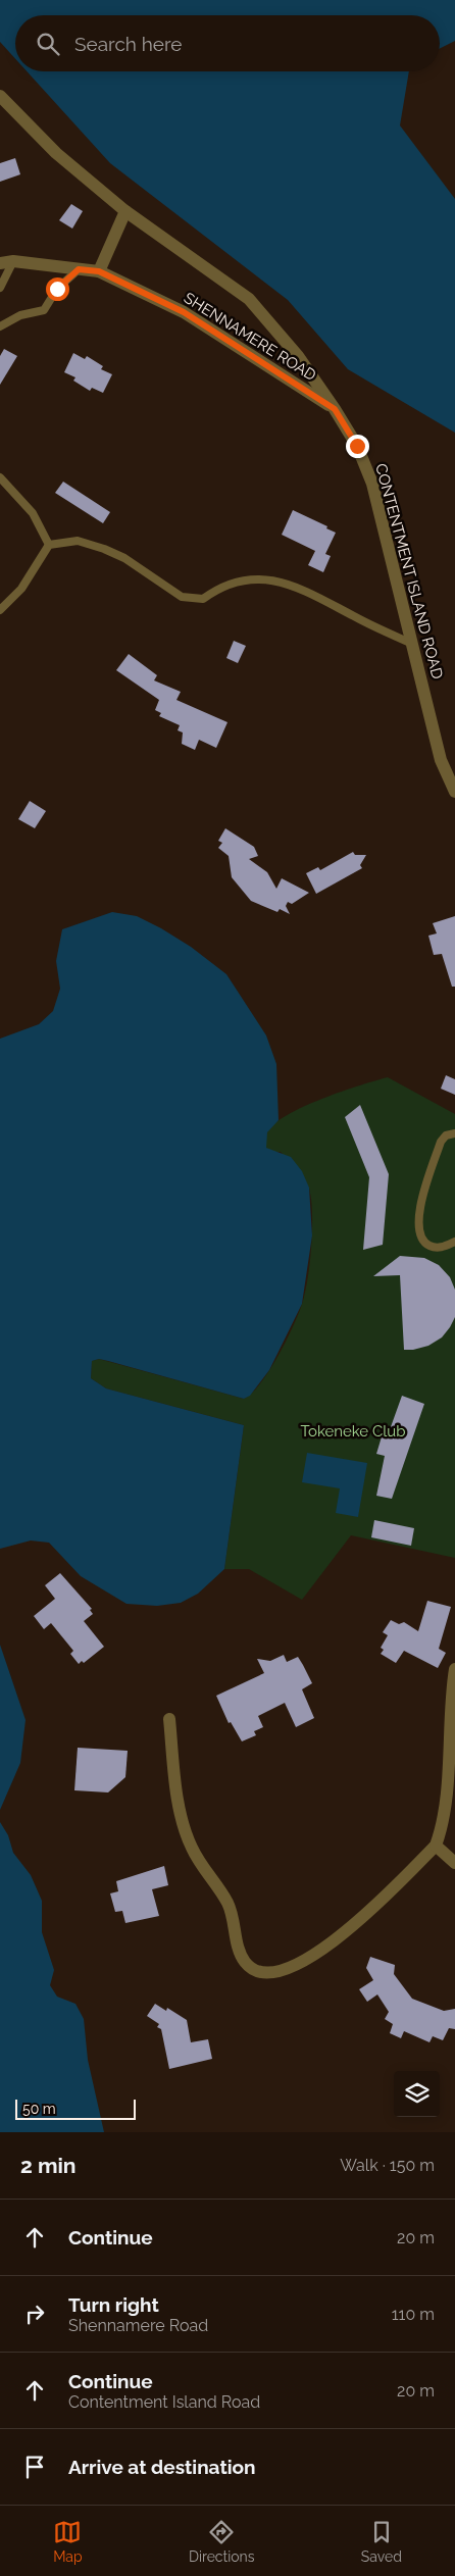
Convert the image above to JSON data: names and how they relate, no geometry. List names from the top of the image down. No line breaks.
{"streets":{"street":["SHENNAMERE ROAD","CONTENTMENT ISLAND ROAD"]},"crossings":[["SHENNAMERE ROAD","CONTENTMENT ISLAND ROAD"]],"parks":["Tokeneke Club"],"scale_bar":"50 m","page":{"search":"Search here","scale":"50 m","heading":["2 min","Walk · 150 m"],"list":[["Continue","20 m"],["Turn right","Shennamere Road","110 m"],["Continue","Contentment Island Road","20 m"],"Arrive at destination"],"nav":["Map","Directions","Saved"]}}
